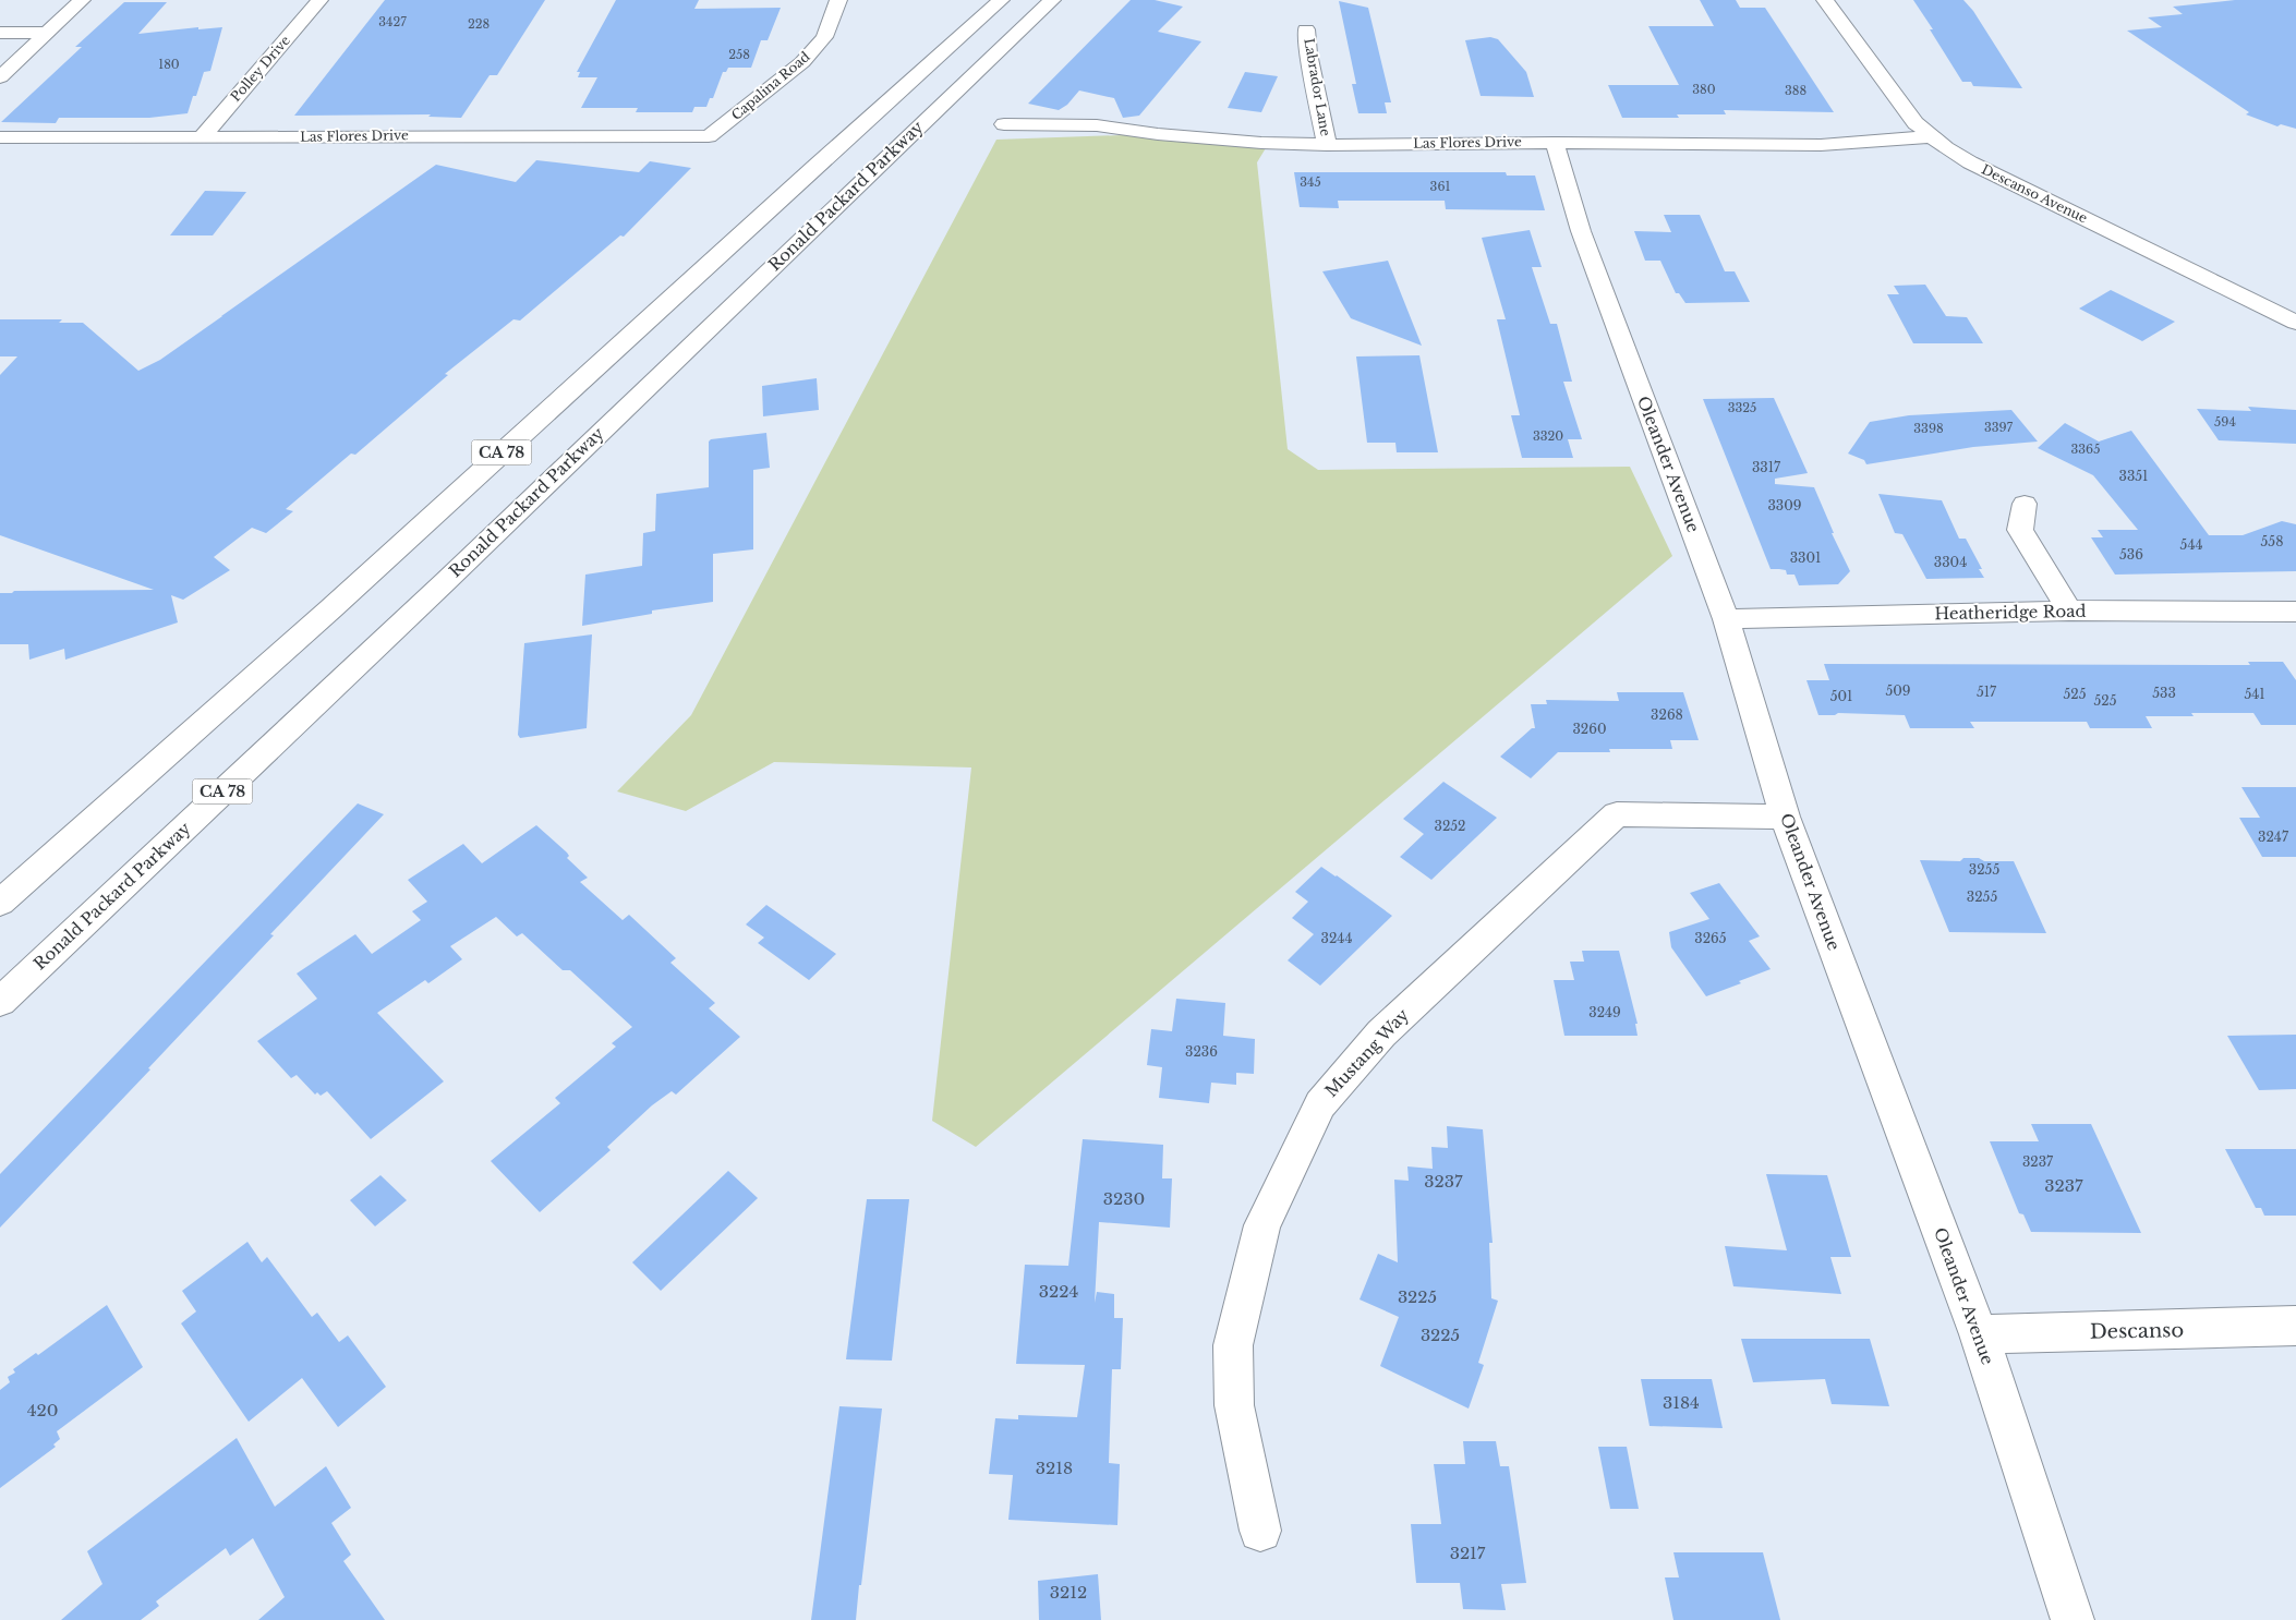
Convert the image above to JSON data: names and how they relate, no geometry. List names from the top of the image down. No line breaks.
{"streets":{"main road":["Polley Drive","Capalina Road","Labrador Lane","Las Flores Drive","Descanso Avenue","Ronald Packard Parkway","CA 78","Oleander Avenue","Heatheridge Road","Mustang Way","Descanso"]},"crossings":[["Polley Drive","Las Flores Drive"],["Capalina Road","Las Flores Drive"],["Labrador Lane","Las Flores Drive"],["Las Flores Drive","Descanso Avenue"],["Las Flores Drive","Oleander Avenue"],["Oleander Avenue","Heatheridge Road"],["Oleander Avenue","Mustang Way"],["Oleander Avenue","Descanso"]],"house_numbers":["3427","228","258","180","380","388","345","361","3325","594","3397","3398","3320","3365","3317","3351","3309","558","544","536","3301","3304","509","517","533","525","541","501","525","3268","3260","3252","3247","3255","3255","3244","3265","3249","3236","3237","3237","3237","3230","3224","3225","3225","3184","420","3218","3217","3212"]}
